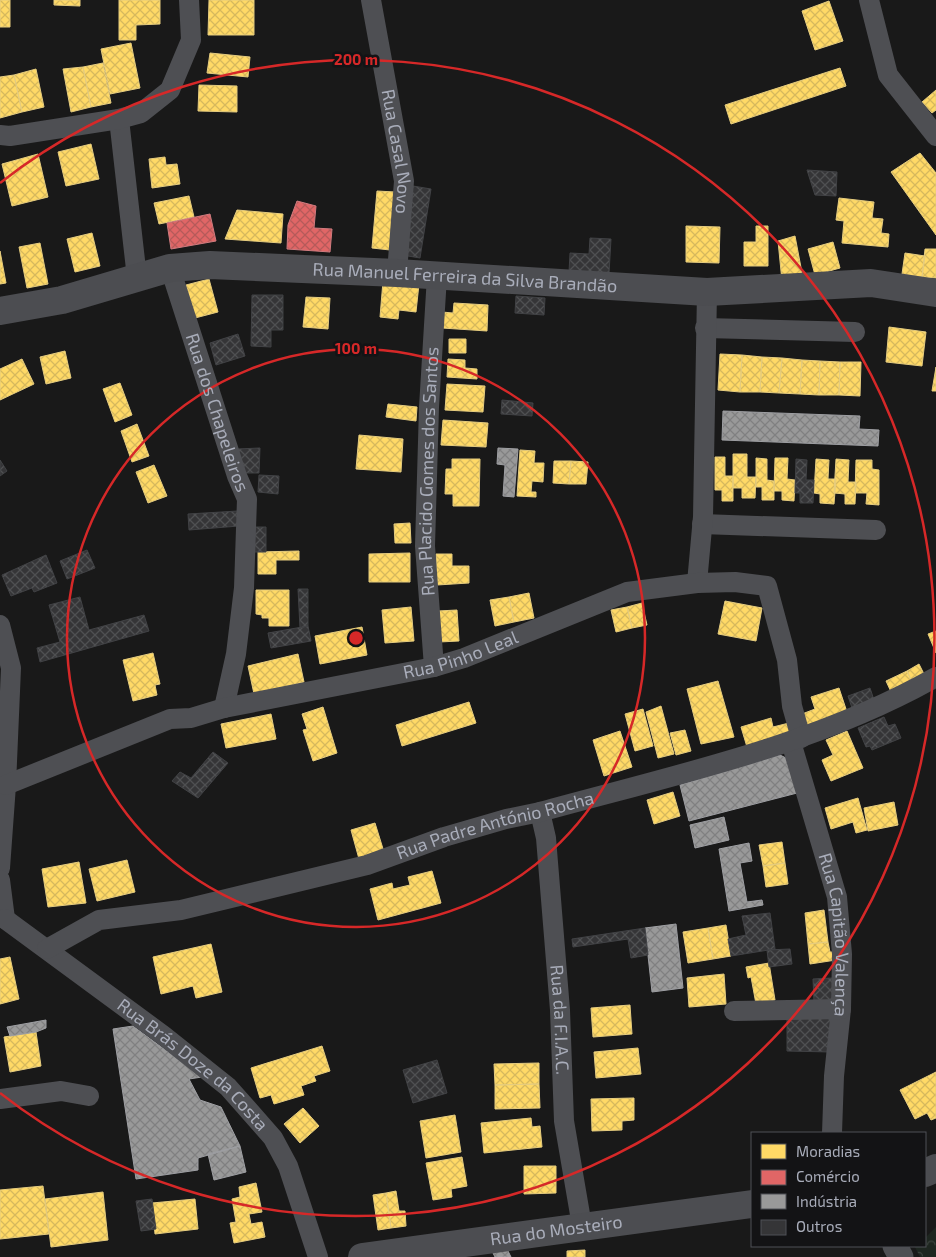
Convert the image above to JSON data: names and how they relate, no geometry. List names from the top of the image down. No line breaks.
{"streets":{"main road":["Rua Manuel Ferreira da Silva Brandão","Rua do Mosteiro"],"street":["Rua Casal Novo","Rua dos Chapeleiros","Rua Placido Gomes dos Santos","Rua Pinho Leal","Rua Padre António Rocha","Rua Capitão Valença","Rua da F.I.A.C.","Rua Brás Doze da Costa"]},"crossings":[["Rua Casal Novo","Rua Manuel Ferreira da Silva Brandão"],["Rua Manuel Ferreira da Silva Brandão","Rua dos Chapeleiros"],["Rua Manuel Ferreira da Silva Brandão","Rua Placido Gomes dos Santos"],["Rua dos Chapeleiros","Rua Pinho Leal"],["Rua Placido Gomes dos Santos","Rua Pinho Leal"],["Rua Pinho Leal","Rua Padre António Rocha"],["Rua Pinho Leal","Rua Capitão Valença"],["Rua Padre António Rocha","Rua Capitão Valença"],["Rua Padre António Rocha","Rua da F.I.A.C."],["Rua Padre António Rocha","Rua Brás Doze da Costa"],["Rua da F.I.A.C.","Rua do Mosteiro"]],"legend":["Moradias","Comércio","Indústria","Outros"],"rings":["200 m","100 m"]}
